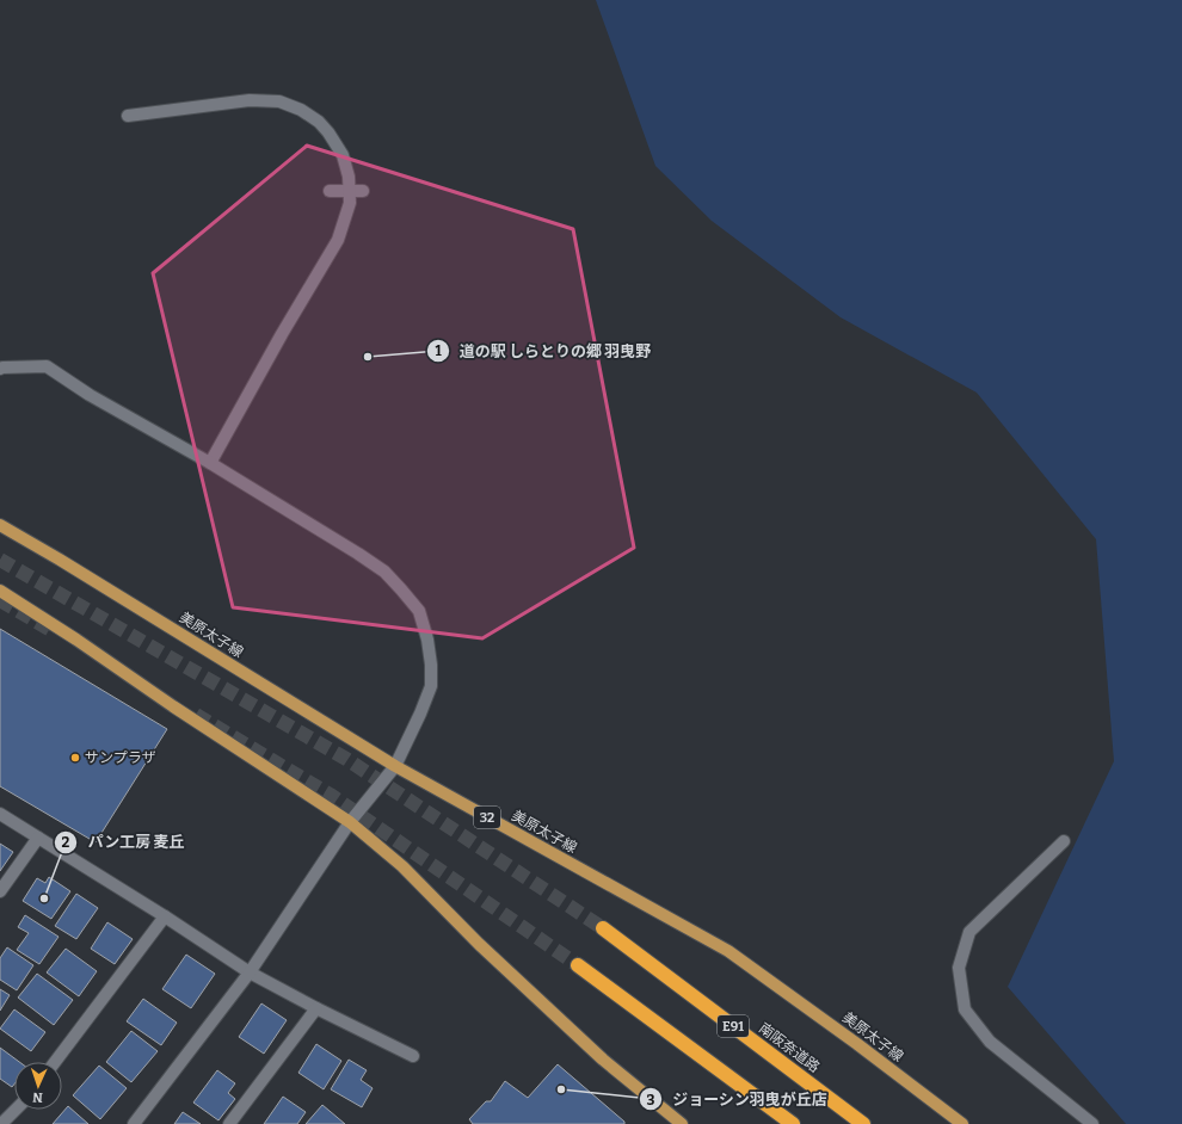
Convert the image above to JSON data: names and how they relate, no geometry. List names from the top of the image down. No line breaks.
{"streets":{"highway":["E91","南阪奈道路"],"main road":["美原太子線","32"]},"places":["道の駅 しらとりの郷 羽曳野","サンプラザ","パン工房 麦丘","ジョーシン羽曳が丘店"],"north":"bottom"}
